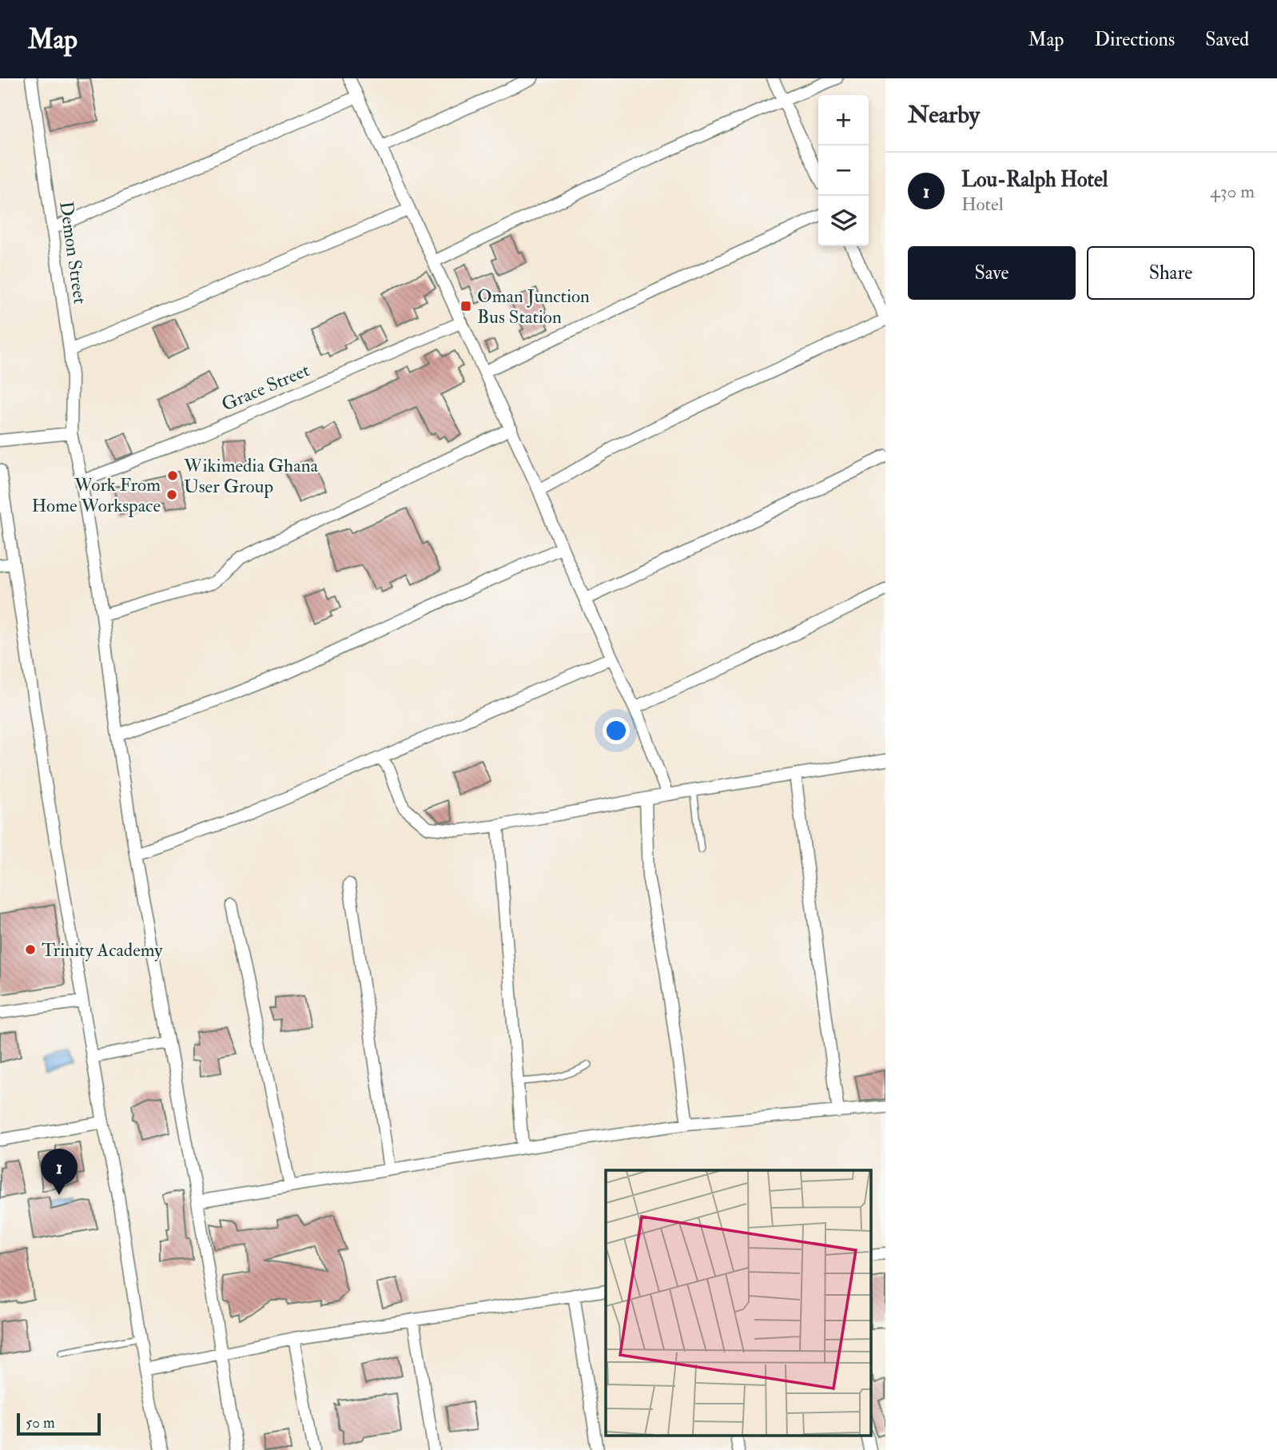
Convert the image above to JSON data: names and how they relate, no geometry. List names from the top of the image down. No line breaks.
{"streets":{"street":["Demon Street","Grace Street"]},"crossings":[["Demon Street","Grace Street"]],"places":{"transit":["Oman Junction Bus Station"],"other":["Wikimedia Ghana User Group","Work From Home Workspace","Trinity Academy"]},"scale_bar":"50 m","page":{"header":"Map","nav":["Map","Directions","Saved"],"heading":"Nearby","map_buttons":["+","−"],"list":[{"mark":"1","name":"Lou-Ralph Hotel","note":"Hotel","value":"430 m"}],"buttons":["Save","Share"],"pins":"1","scale":"50 m"}}
